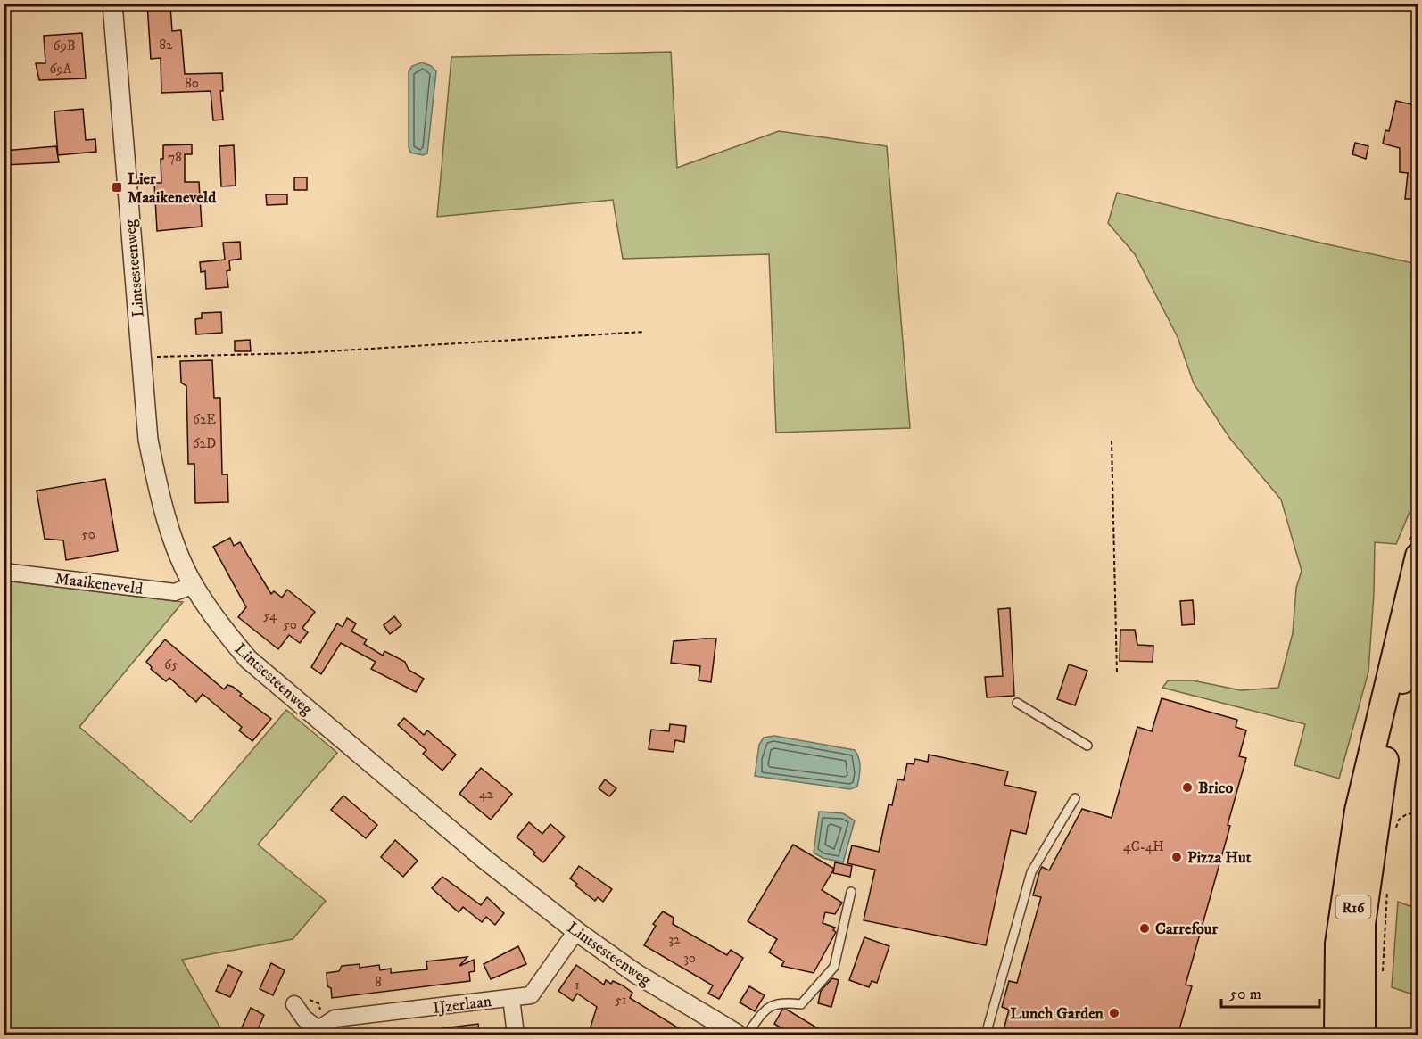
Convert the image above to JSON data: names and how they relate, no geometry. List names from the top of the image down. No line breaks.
{"streets":{"highway":["R16"],"street":["Lintsesteenweg","Maaikeneveld","IJzerlaan"]},"crossings":[["Lintsesteenweg","Maaikeneveld"],["Lintsesteenweg","IJzerlaan"]],"places":{"transit":["Lier Maaikeneveld"],"other":["Brico","Pizza Hut","Carrefour","Lunch Garden"]},"house_numbers":["82","69B","69A","80","78","62E","62D","50","54","50","65","42","4C-4H","32","30","8","1","51"],"scale_bar":"50 m"}
